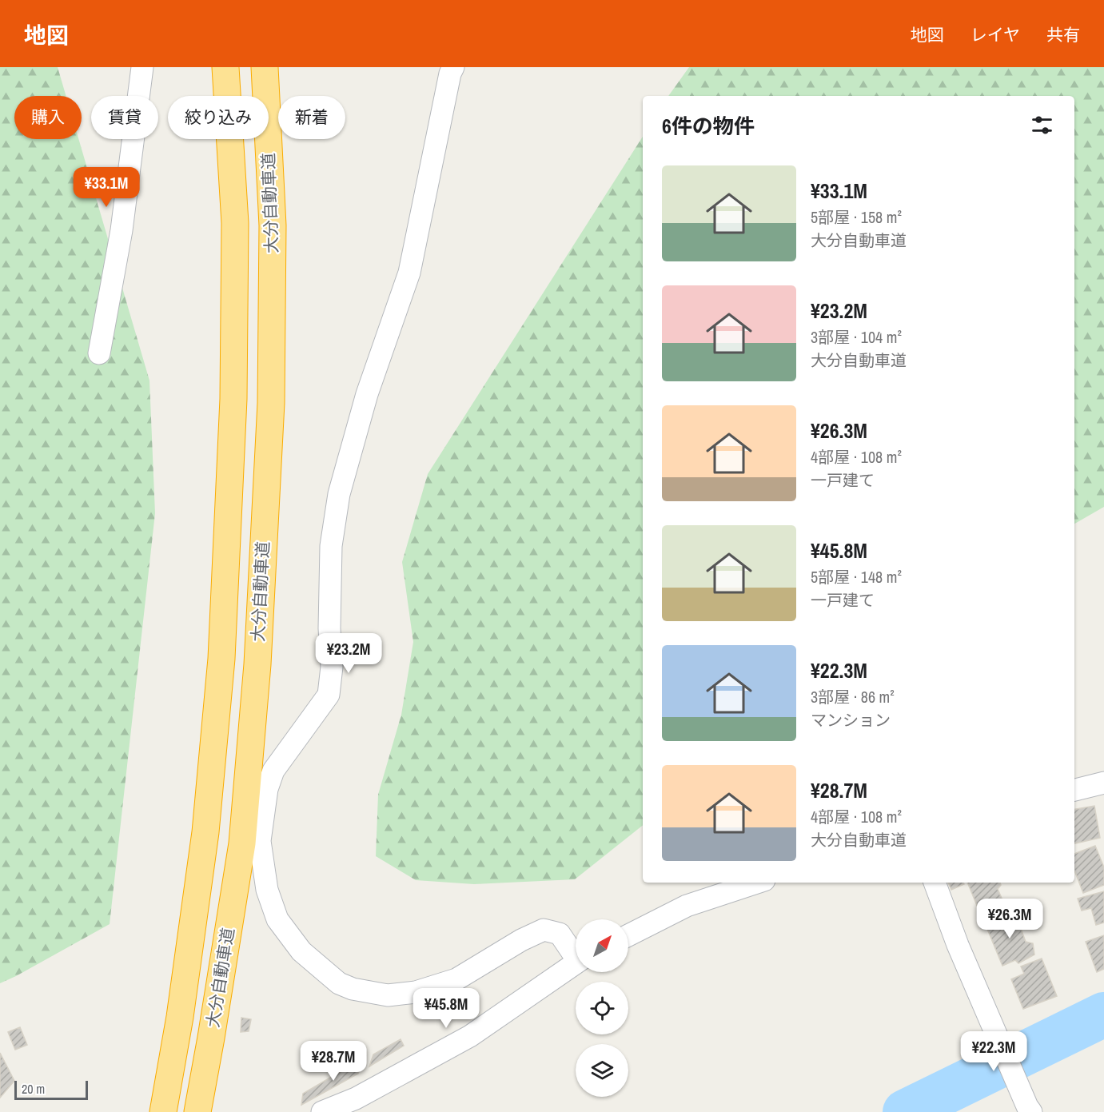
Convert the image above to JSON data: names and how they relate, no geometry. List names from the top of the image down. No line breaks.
{"streets":{"highway":["大分自動車道"]},"scale_bar":"20 m","north":"top right","page":{"header":"地図","nav":["地図","レイヤ","共有"],"chip":["購入","賃貸","絞り込み","新着"],"heading":"6件の物件","list":[{"name":"¥33.1M","note":"5部屋 · 158 m² · 大分自動車道"},{"name":"¥23.2M","note":"3部屋 · 104 m² · 大分自動車道"},{"name":"¥26.3M","note":"4部屋 · 108 m² · 一戸建て"},{"name":"¥45.8M","note":"5部屋 · 148 m² · 一戸建て"},{"name":"¥22.3M","note":"3部屋 · 86 m² · マンション"},{"name":"¥28.7M","note":"4部屋 · 108 m² · 大分自動車道"}],"price":["¥33.1M","¥23.2M","¥26.3M","¥45.8M","¥22.3M","¥28.7M"],"scale":"20 m"}}
